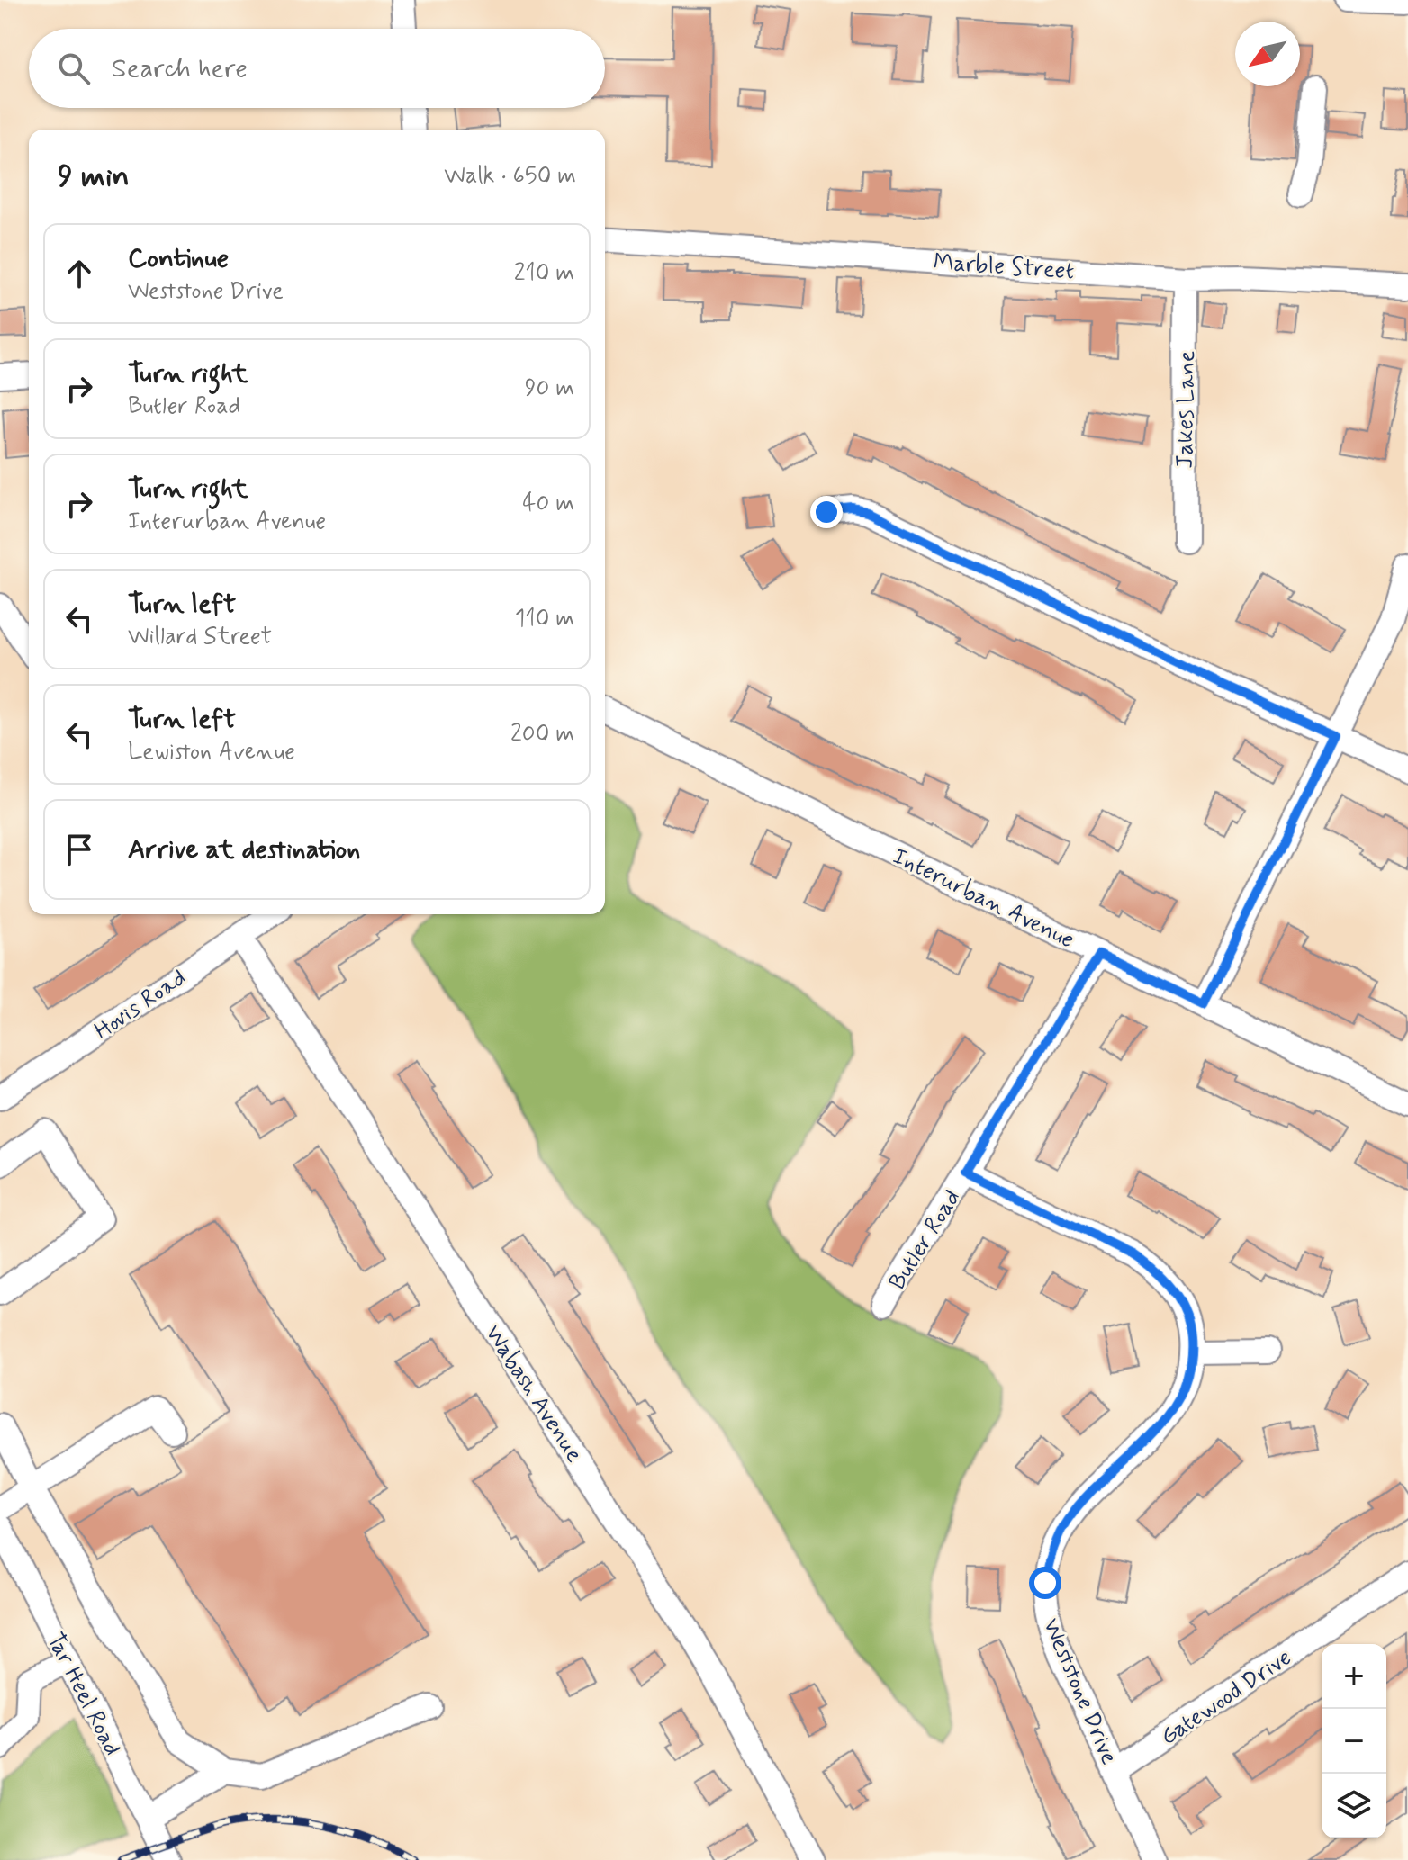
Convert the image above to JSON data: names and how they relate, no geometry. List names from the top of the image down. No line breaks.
{"streets":{"street":["Marble Street","Jakes Lane","Interurban Avenue","Hovis Road","Butler Road","Wabash Avenue","Weststone Drive","Tar Heel Road","Gatewood Drive"]},"crossings":[["Marble Street","Jakes Lane"],["Interurban Avenue","Butler Road"],["Hovis Road","Wabash Avenue"],["Butler Road","Weststone Drive"],["Weststone Drive","Gatewood Drive"]],"north":"bottom left","page":{"search":"Search here","heading":["9 min","Walk · 650 m"],"list":[["Continue","Weststone Drive","210 m"],["Turn right","Butler Road","90 m"],["Turn right","Interurban Avenue","40 m"],["Turn left","Willard Street","110 m"],["Turn left","Lewiston Avenue","200 m"],"Arrive at destination"],"map_buttons":["+","−"]}}
